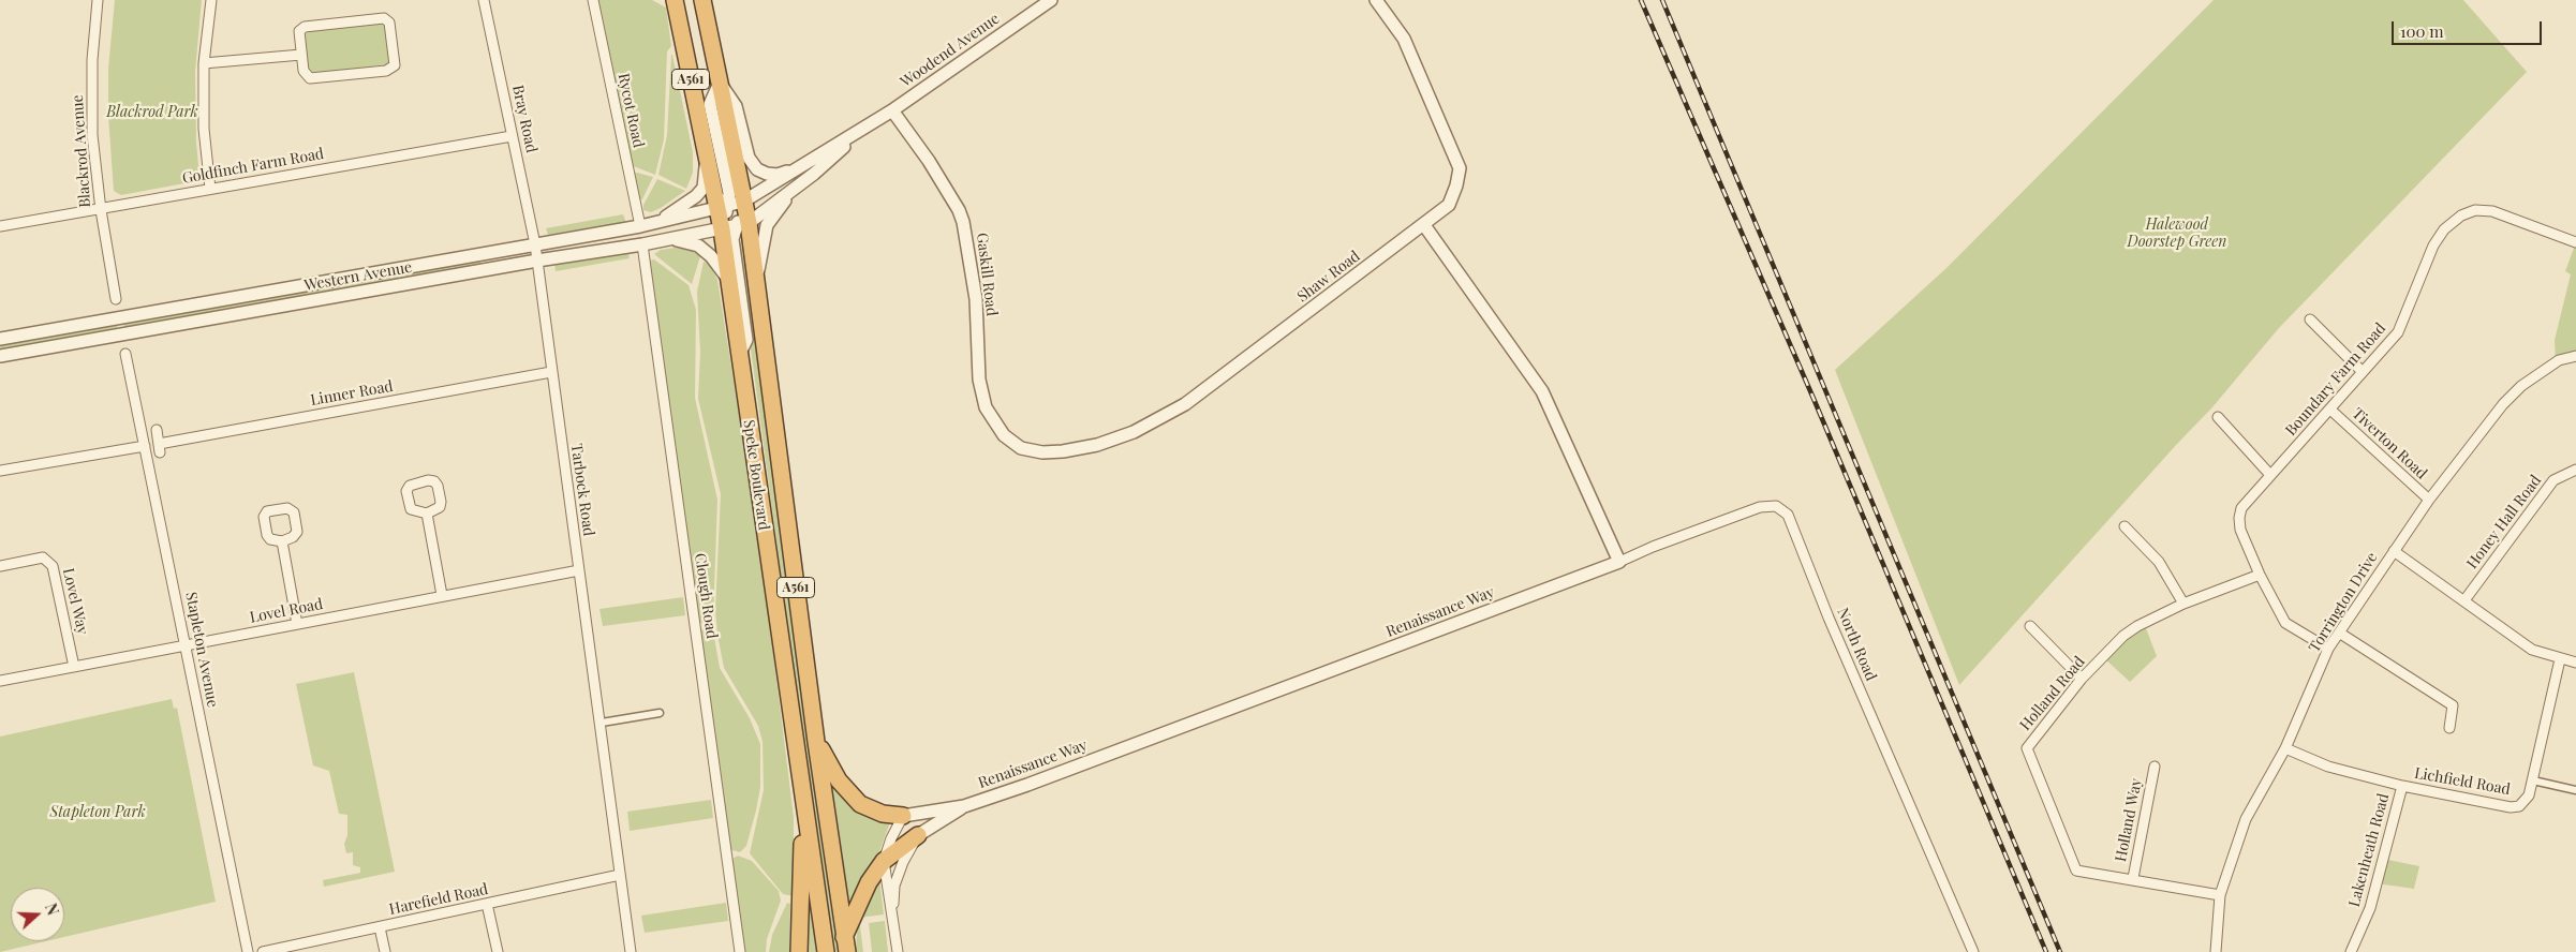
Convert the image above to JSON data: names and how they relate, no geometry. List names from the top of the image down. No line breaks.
{"streets":{"highway":["A561","Speke Boulevard"],"street":["Woodend Avenue","Rycot Road","Bray Road","Blackrod Avenue","Goldfinch Farm Road","Gaskill Road","Western Avenue","Shaw Road","Boundary Farm Road","Linner Road","Tiverton Road","Tarbock Road","Honey Hall Road","Clough Road","Lovel Way","Torrington Drive","Lovel Road","Renaissance Way","North Road","Stapleton Avenue","Holland Road","Lichfield Road","Holland Way","Lakenheath Road","Harefield Road"]},"crossings":[["Woodend Avenue","A561"],["Woodend Avenue","Gaskill Road"],["Woodend Avenue","Western Avenue"],["Woodend Avenue","Speke Boulevard"],["A561","Western Avenue"],["A561","Speke Boulevard"],["Rycot Road","Western Avenue"],["Bray Road","Goldfinch Farm Road"],["Bray Road","Western Avenue"],["Bray Road","Tarbock Road"],["Blackrod Avenue","Goldfinch Farm Road"],["Gaskill Road","Shaw Road"],["Western Avenue","Speke Boulevard"],["Western Avenue","Tarbock Road"],["Western Avenue","Clough Road"],["Boundary Farm Road","Tiverton Road"],["Boundary Farm Road","Torrington Drive"],["Boundary Farm Road","Holland Road"],["Linner Road","Tarbock Road"],["Tiverton Road","Torrington Drive"],["Tarbock Road","Lovel Road"],["Tarbock Road","Harefield Road"],["Lovel Way","Lovel Road"],["Torrington Drive","Holland Road"],["Torrington Drive","Lichfield Road"],["Lovel Road","Stapleton Avenue"],["Renaissance Way","North Road"],["Holland Road","Holland Way"],["Lichfield Road","Lakenheath Road"]],"parks":["Blackrod Park","Halewood Doorstep Green","Stapleton Park"],"scale_bar":"100 m","north":"right"}
